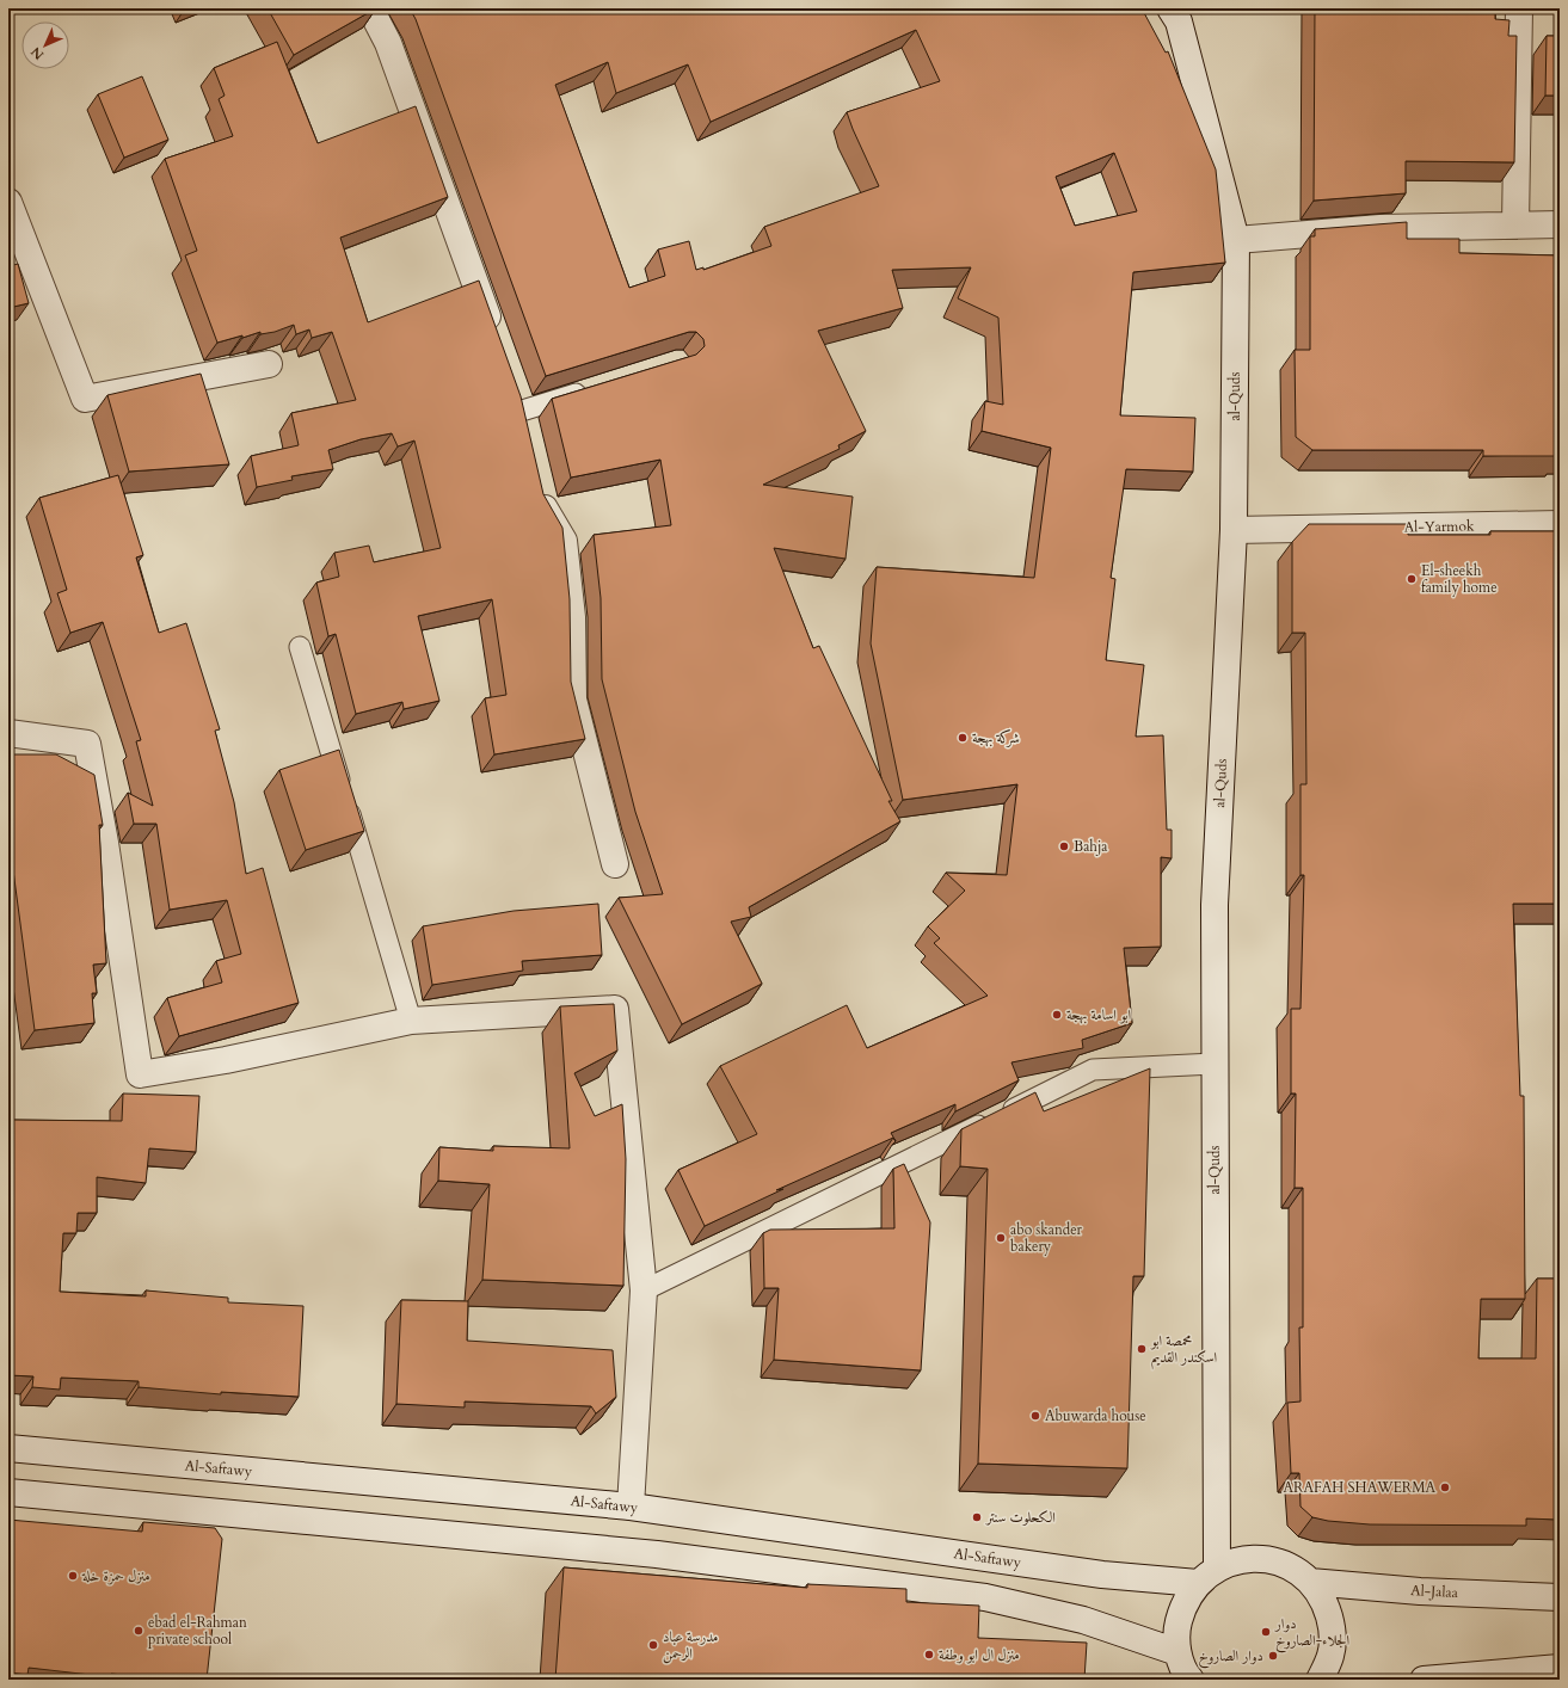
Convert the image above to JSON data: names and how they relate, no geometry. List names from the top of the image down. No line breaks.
{"streets":{"main road":["al-Quds","Al-Yarmok","Al-Saftawy","Al-Jalaa"]},"crossings":[["al-Quds","Al-Yarmok"],["al-Quds","Al-Saftawy"]],"places":["El-sheekh family home","شركة بهجة","Bahja","ابو اسامة بهجة","abo skander bakery","محمصة ابو اسكندر القديم","Abuwarda house","ARAFAH SHAWERMA","الكحلوت سنتر","منزل حمزة خلة","ebad el-Rahman private school","دوار الجلاء-الصاروخ","مدرسة عباد الرحمن","منزل ال ابو وطفة","دوار الصاروخ"],"north":"bottom left"}
